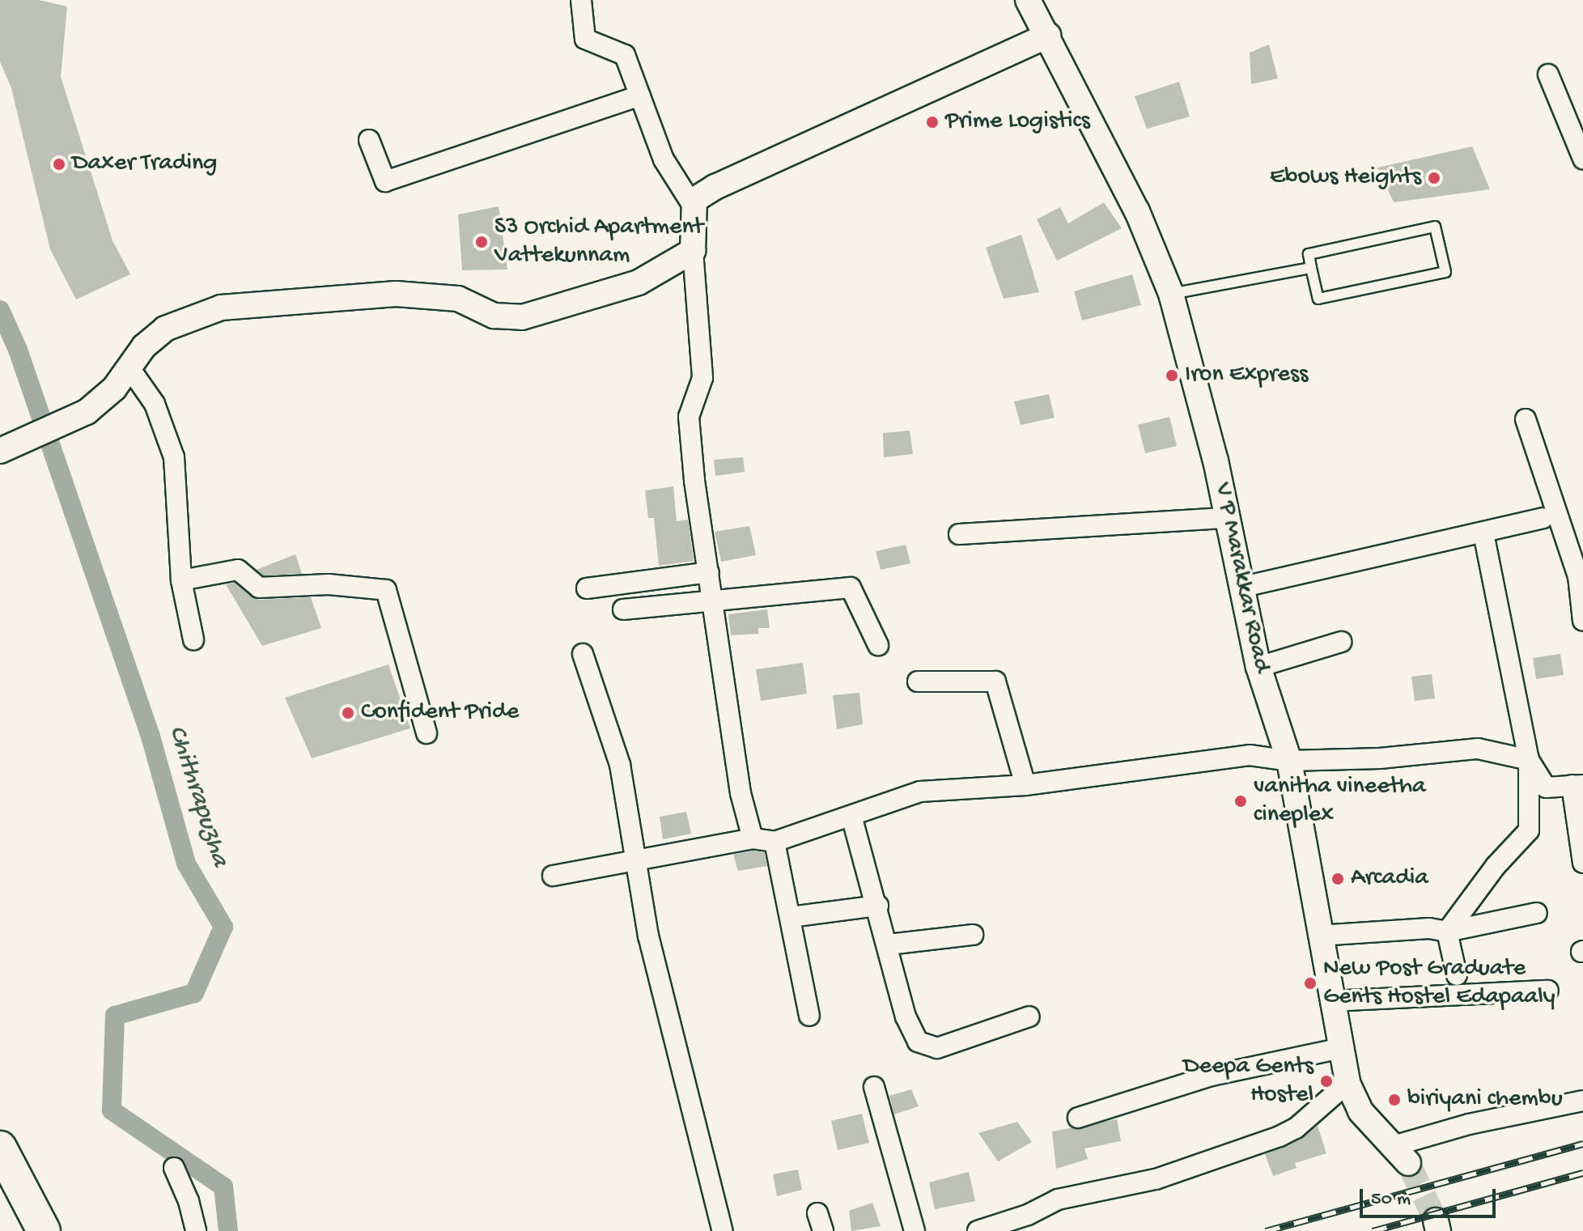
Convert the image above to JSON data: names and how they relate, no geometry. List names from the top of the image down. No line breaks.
{"streets":{"street":["V P Marakkar Road"]},"water":["Chithrapuzha"],"places":["Prime Logistics","Daxer Trading","Ebows Heights","S3 Orchid Apartment Vattekunnam","Iron Express","Confident Pride","vanitha vineetha cineplex","Arcadia","New Post Graduate Gents Hostel Edapaaly","Deepa Gents Hostel","biriyani chembu"],"scale_bar":"50 m"}
